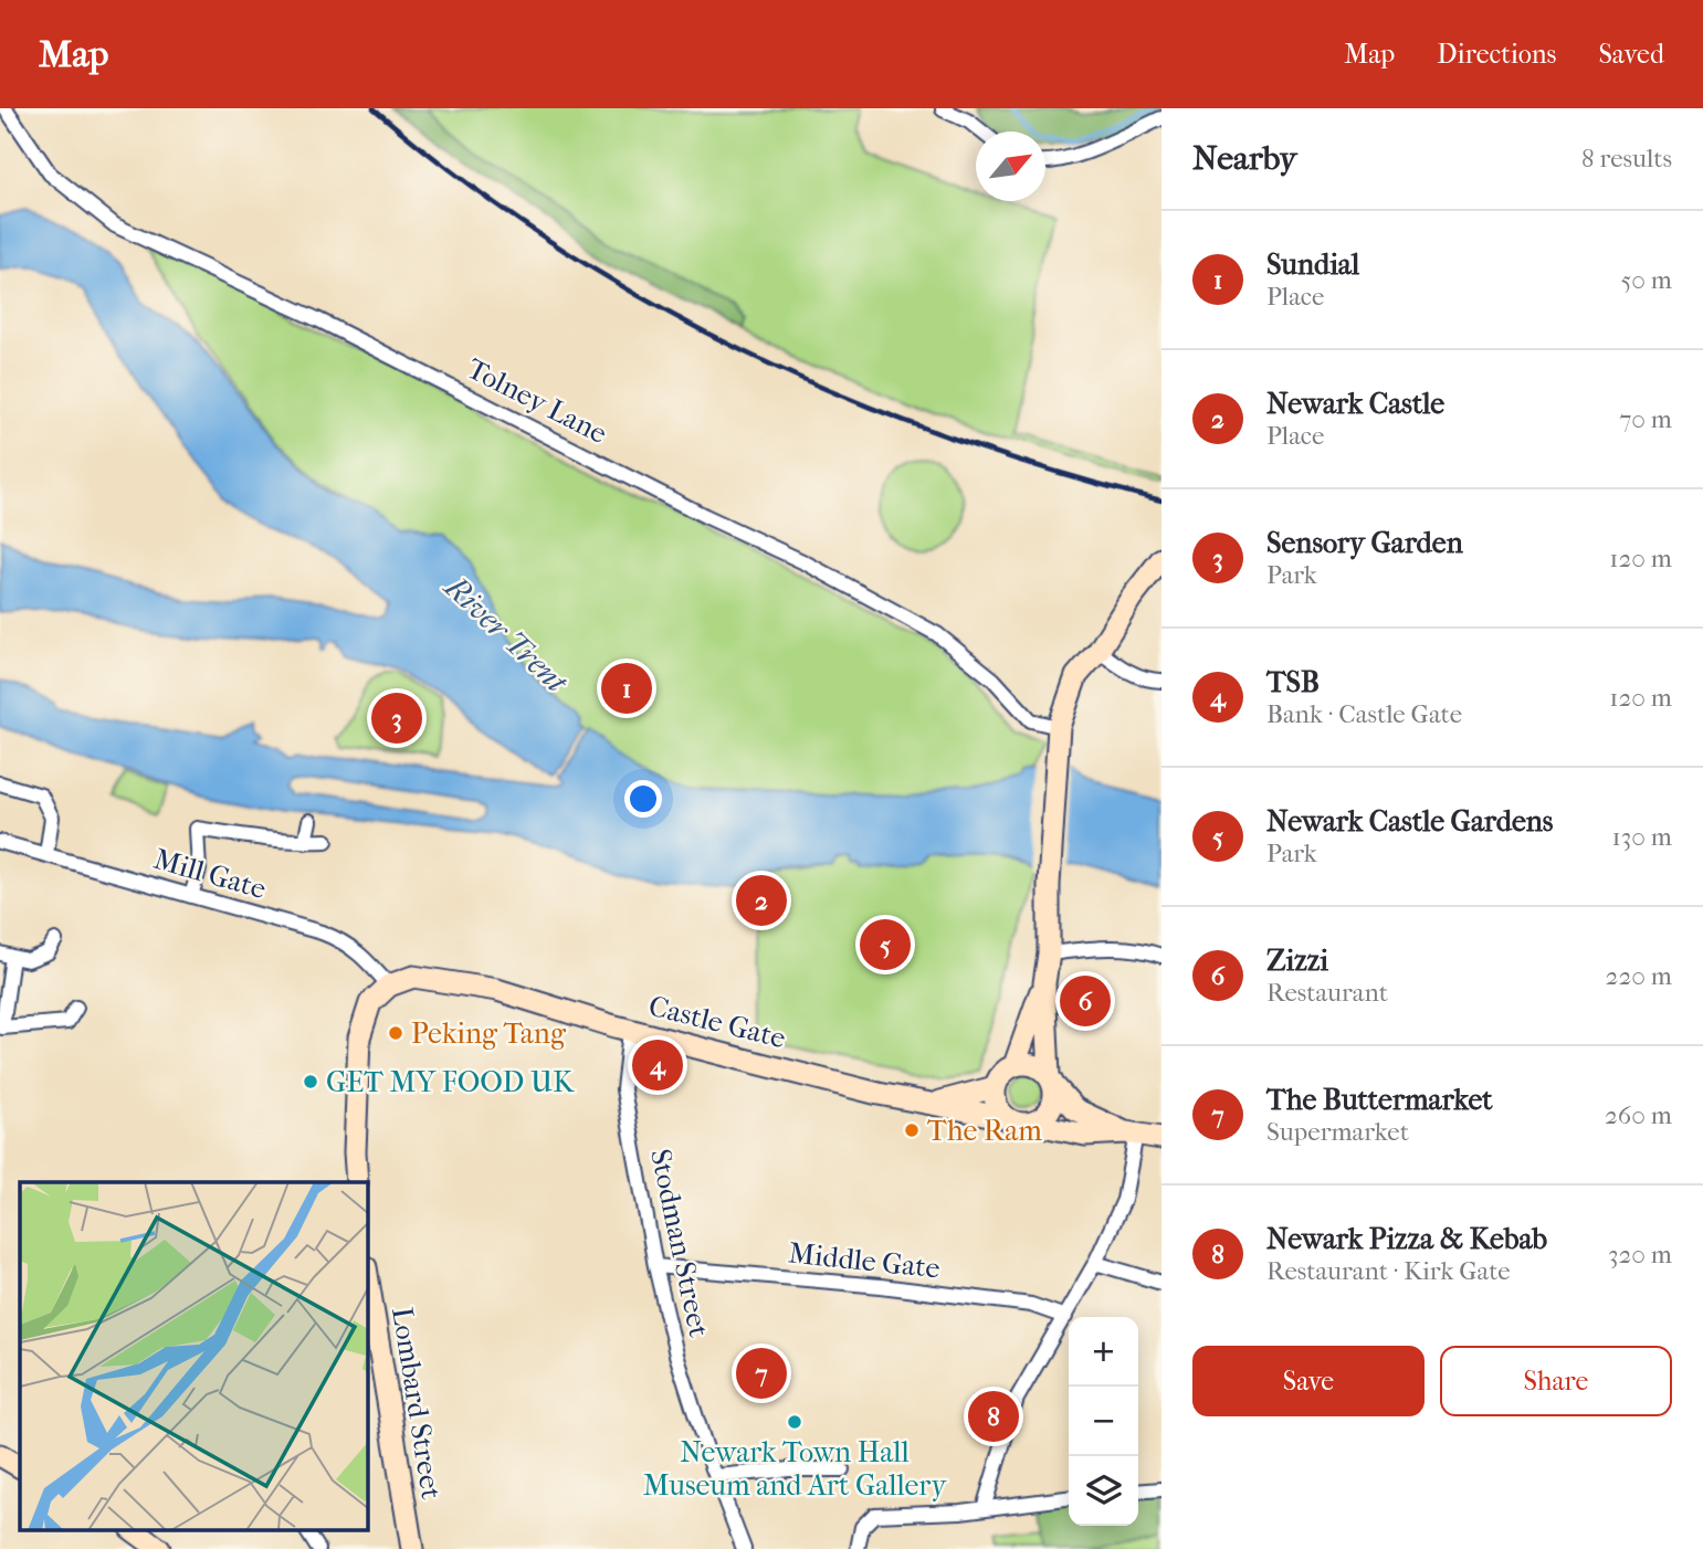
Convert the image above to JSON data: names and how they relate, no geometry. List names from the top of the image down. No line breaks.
{"streets":{"main road":["Castle Gate","Lombard Street"],"street":["Tolney Lane","Mill Gate","Stodman Street","Middle Gate"]},"crossings":[["Mill Gate","Castle Gate"],["Castle Gate","Stodman Street"],["Stodman Street","Middle Gate"]],"water":["River Trent"],"places":["Peking Tang","GET MY FOOD UK","The Ram","Newark Town Hall Museum and Art Gallery"],"north":"top right","page":{"header":"Map","nav":["Map","Directions","Saved"],"heading":["Nearby","8 results"],"list":[{"mark":"1","name":"Sundial","note":"Place","value":"50 m"},{"mark":"2","name":"Newark Castle","note":"Place","value":"70 m"},{"mark":"3","name":"Sensory Garden","note":"Park","value":"120 m"},{"mark":"4","name":"TSB","note":"Bank · Castle Gate","value":"120 m"},{"mark":"5","name":"Newark Castle Gardens","note":"Park","value":"130 m"},{"mark":"6","name":"Zizzi","note":"Restaurant","value":"220 m"},{"mark":"7","name":"The Buttermarket","note":"Supermarket","value":"260 m"},{"mark":"8","name":"Newark Pizza & Kebab","note":"Restaurant · Kirk Gate","value":"320 m"}],"pins":["1","3","2","5","6","4","7","8"],"map_buttons":["+","−"],"buttons":["Save","Share"]}}
